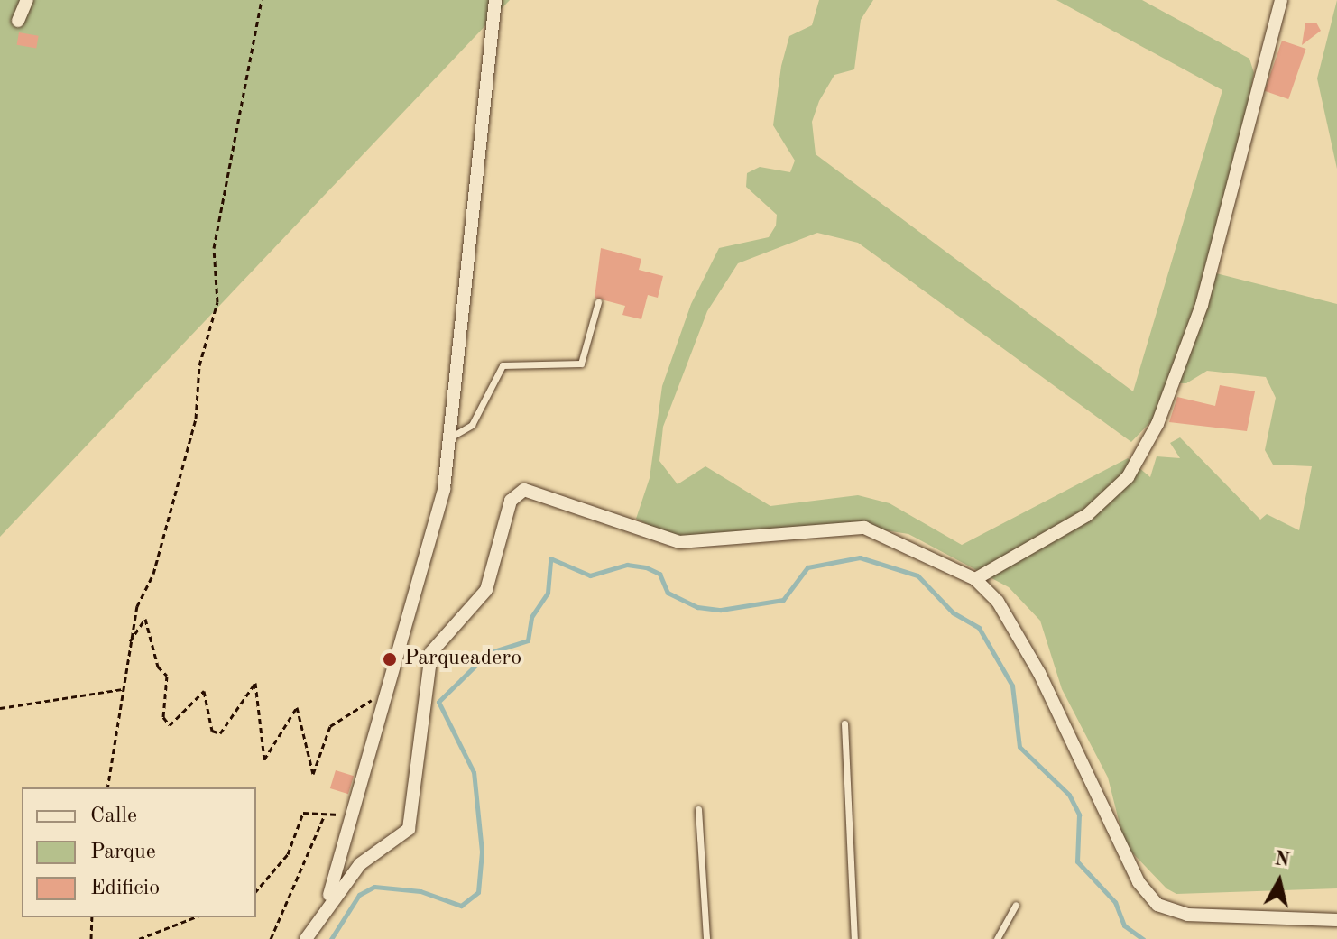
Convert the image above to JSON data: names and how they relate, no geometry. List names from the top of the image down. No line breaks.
{"places":["Parqueadero"],"legend":["Calle","Parque","Edificio"],"north":"top"}
